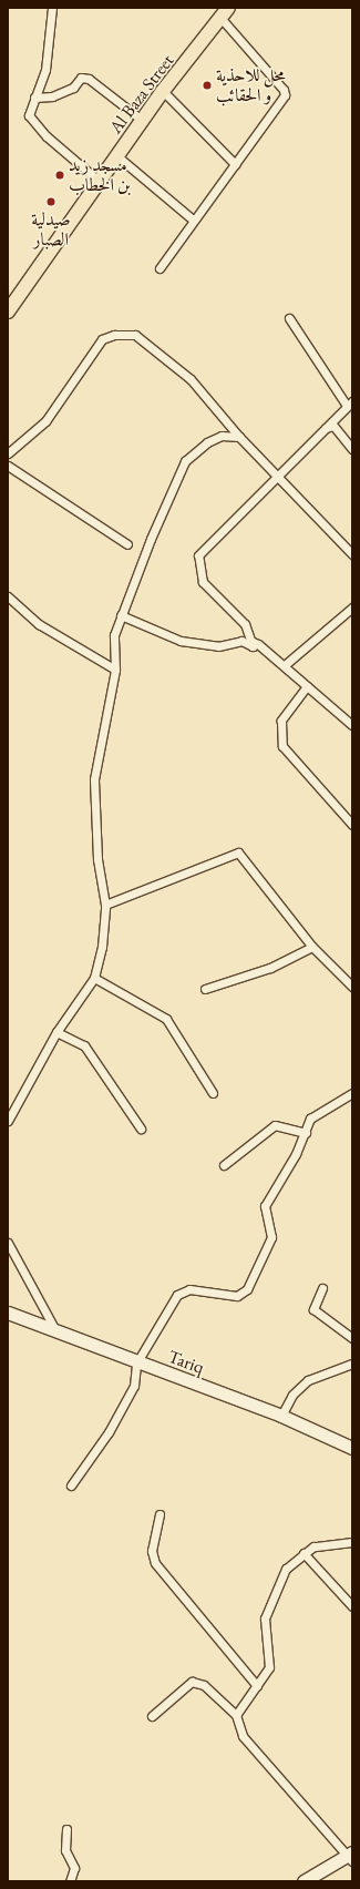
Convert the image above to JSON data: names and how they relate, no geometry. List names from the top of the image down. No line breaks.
{"streets":{"main road":["Al Baza Street","Tariq"]},"places":["محل للاحذية و الحقائب","مسجد زيد بن الخطاب","صيدلية الصبار"]}
